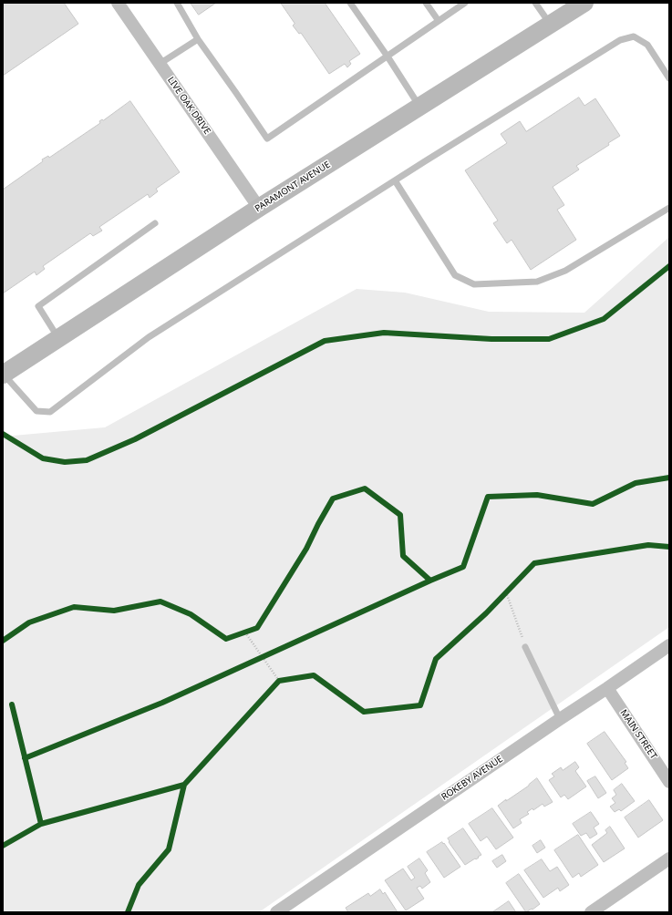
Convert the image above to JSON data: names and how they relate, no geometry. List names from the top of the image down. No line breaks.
{"streets":{"street":["LIVE OAK DRIVE","PARAMONT AVENUE","MAIN STREET","ROKEBY AVENUE"]},"crossings":[["LIVE OAK DRIVE","PARAMONT AVENUE"],["MAIN STREET","ROKEBY AVENUE"]]}
